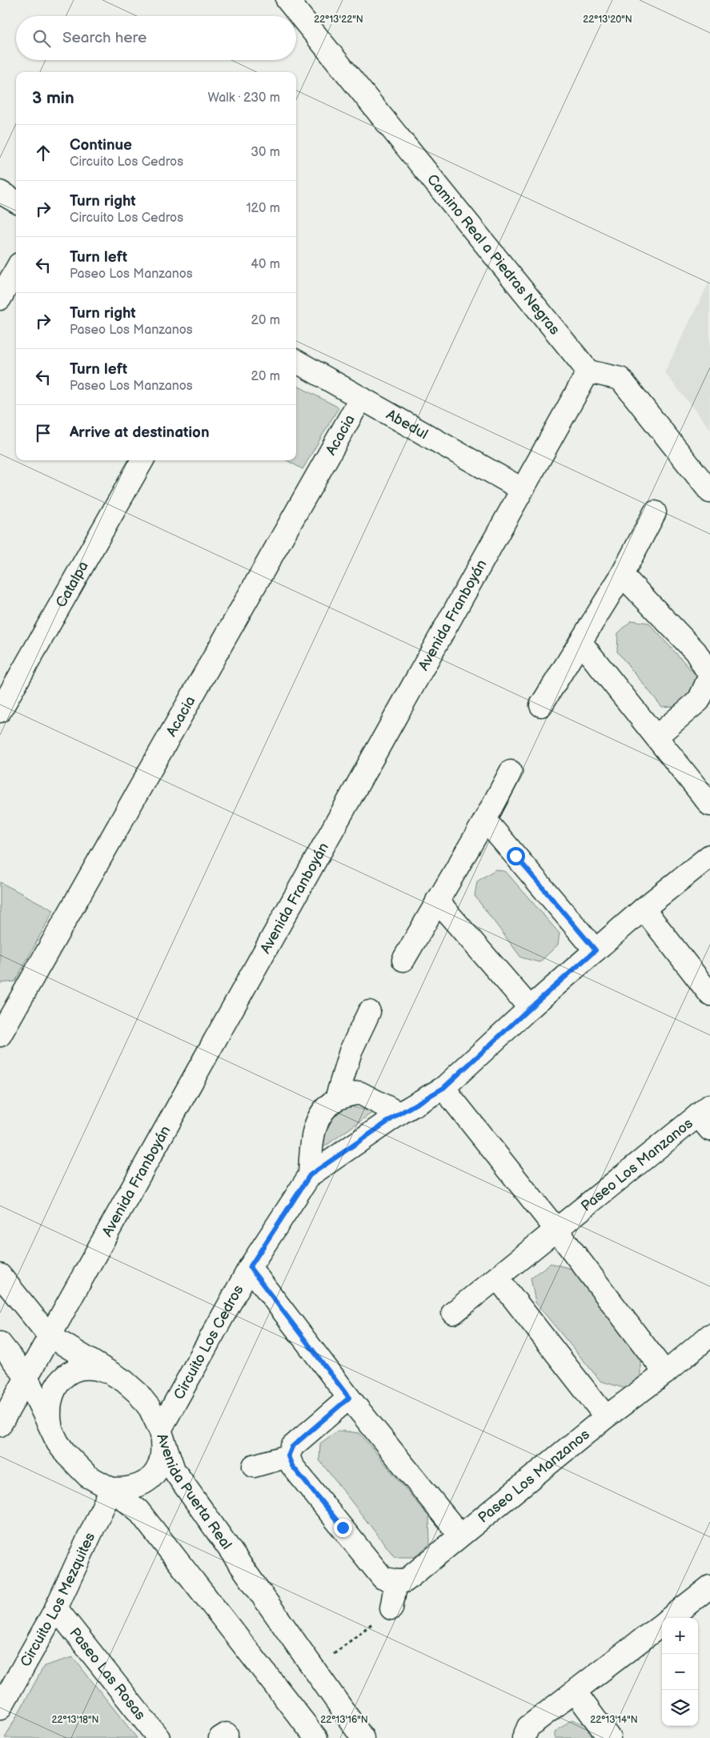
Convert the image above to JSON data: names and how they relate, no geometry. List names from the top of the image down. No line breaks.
{"streets":{"street":["Camino Real a Piedras Negras","Abedul","Acacia","Catalpa","Avenida Franboyán","Paseo Los Manzanos","Circuito Los Cedros","Avenida Puerta Real","Circuito Los Mezquites","Paseo Las Rosas"]},"crossings":[["Camino Real a Piedras Negras","Avenida Franboyán"],["Abedul","Acacia"],["Abedul","Avenida Franboyán"],["Avenida Franboyán","Avenida Puerta Real"],["Circuito Los Cedros","Avenida Puerta Real"],["Circuito Los Cedros","Circuito Los Mezquites"],["Avenida Puerta Real","Circuito Los Mezquites"],["Circuito Los Mezquites","Paseo Las Rosas"]],"page":{"search":"Search here","heading":["3 min","Walk · 230 m"],"list":[["Continue","Circuito Los Cedros","30 m"],["Turn right","Circuito Los Cedros","120 m"],["Turn left","Paseo Los Manzanos","40 m"],["Turn right","Paseo Los Manzanos","20 m"],["Turn left","Paseo Los Manzanos","20 m"],"Arrive at destination"],"map_buttons":["+","−"]},"coordinates":["22°13'22\"N","22°13'20\"N","22°13'18\"N","22°13'16\"N","22°13'14\"N"]}
